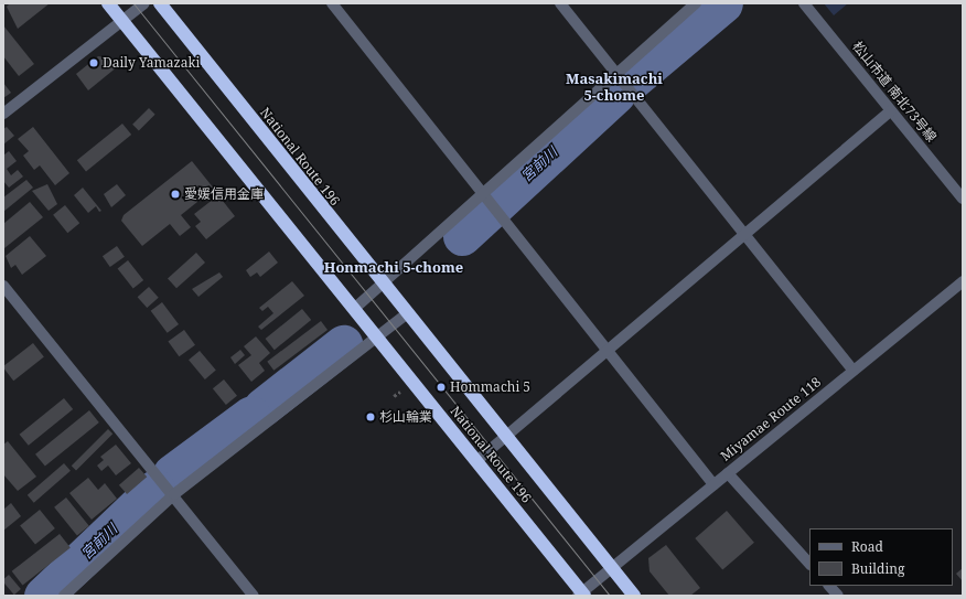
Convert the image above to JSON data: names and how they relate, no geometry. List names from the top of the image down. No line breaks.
{"streets":{"highway":["National Route 196"],"street":["松山市道 南北73号線","Miyamae Route 118"]},"crossings":[["National Route 196","Miyamae Route 118"]],"districts":["Masakimachi 5-chome","Honmachi 5-chome"],"water":["宮前川"],"places":["Daily Yamazaki","愛媛信用金庫","Hommachi 5","杉山輪業"],"legend":["Road","Building"]}
